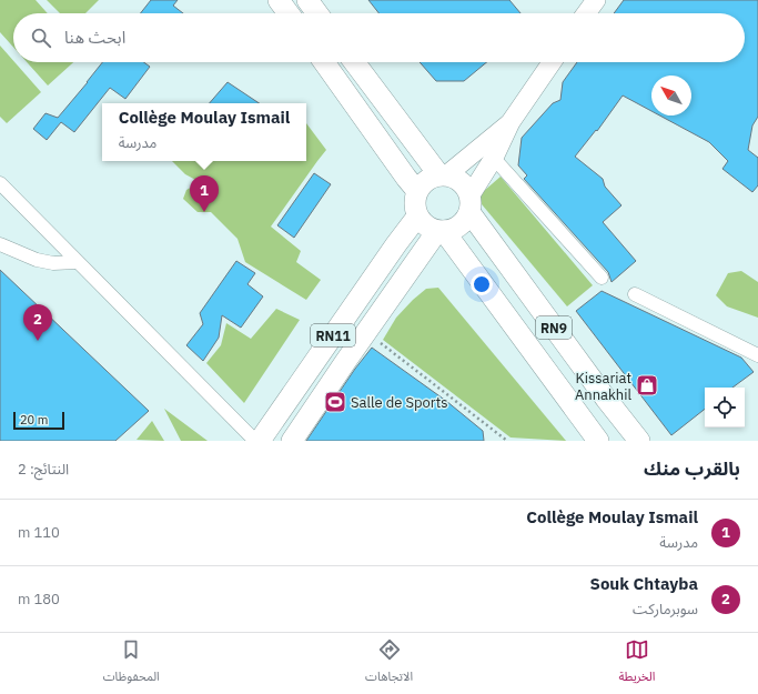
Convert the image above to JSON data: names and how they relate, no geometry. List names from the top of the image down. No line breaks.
{"streets":{"main road":["RN9","RN11"]},"crossings":[["RN9","RN11"]],"places":{"shop":["Kissariat Annakhil"],"sports":["Salle de Sports"]},"scale_bar":"20 m","north":"top left","page":{"search":"ابحث هنا","popup":["Collège Moulay Ismail","مدرسة"],"pins":["1","2"],"scale":"20 m","heading":["بالقرب منك","النتائج: 2"],"list":[{"mark":"1","name":"Collège Moulay Ismail","note":"مدرسة","value":"110 m"},{"mark":"2","name":"Souk Chtayba","note":"سوبرماركت","value":"180 m"}],"nav":["الخريطة","الاتجاهات","المحفوظات"]}}
